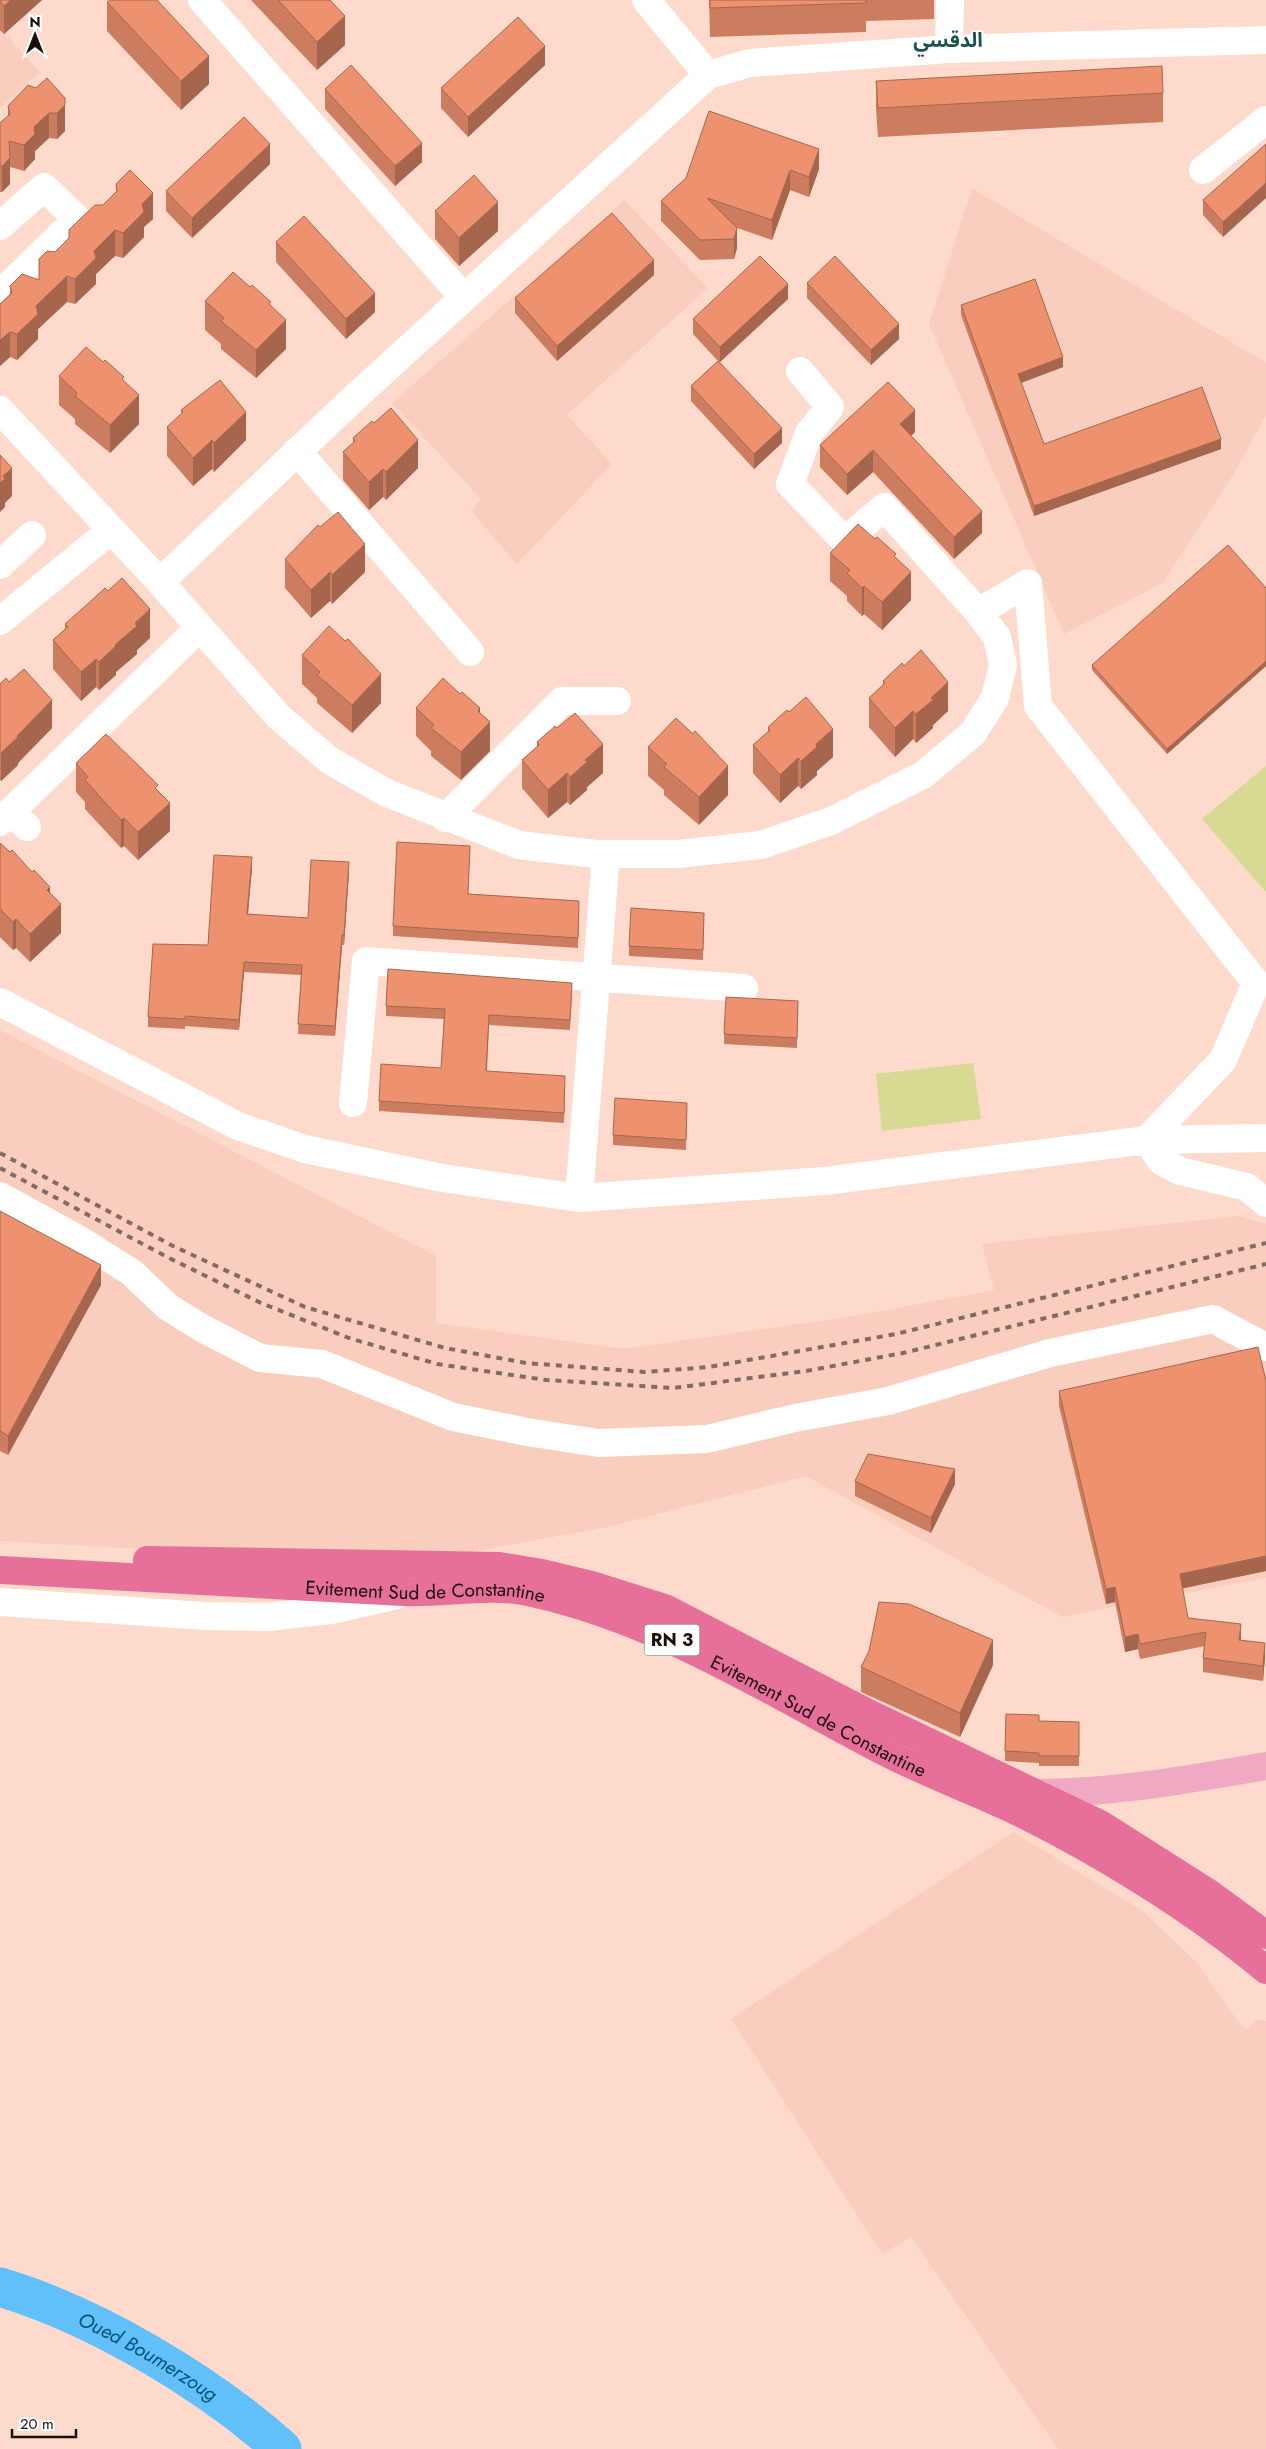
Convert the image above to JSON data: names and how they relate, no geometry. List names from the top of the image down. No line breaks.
{"streets":{"highway":["Evitement Sud de Constantine","RN 3"]},"districts":["الدقسي"],"water":["Oued Boumerzoug"],"scale_bar":"20 m","north":"top"}
